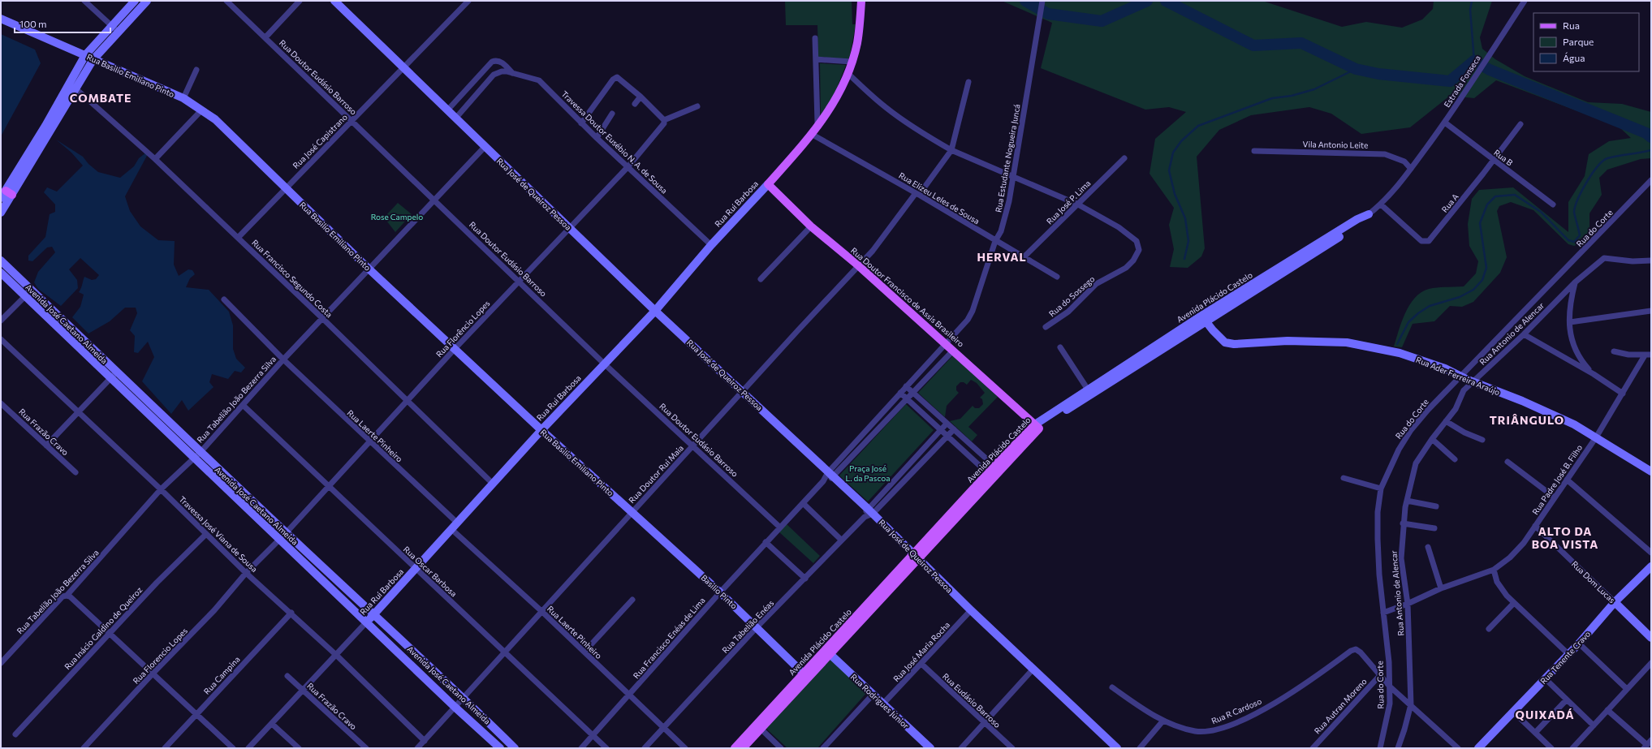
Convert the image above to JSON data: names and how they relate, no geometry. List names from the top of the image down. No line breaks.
{"streets":{"main road":["Rua Basilio Emiliano Pinto","Rua José de Queiroz Pessoa","Rua Rui Barbosa","Rua Doutor Francisco de Assis Brasileiro","Avenida Plácido Castelo","Avenida José Caetano Almeida","Rua Ader Ferreira Araújo","Rua Dom Lucas","Basilio Pinto","Rua Tenente Cravo","Rua Rodrigues Júnior"],"street":["Rua Doutor Eudásio Barroso","Estrada Fonseca","Rua José Capistrano","Travessa Doutor Eusébio N. A. de Sousa","Vila Antonio Leite","Rua B","Rua Estudante Nogueira Juncá","Rua Elizeu Leles de Sousa","Rua José P. Lima","Rua A","Rua do Corte","Rua Francisco Segundo Costa","Rua do Sossego","Rua Florêncio Lopes","Rua Antonio de Alencar","Rua Tabelião João Bezerra Silva","Rua Frazão Cravo","Rua Laerte Pinheiro","Rua Doutor Rui Maia","Rua Padre José B. Filho","Travessa José Viana de Sousa","Rua Oscar Barbosa","Rua Tabelião Enéas","Rua Inácio Galdino de Queiroz","Rua Francisco Enéas de Lima","Rua José Maria Rocha","Rua Florencio Lopes","Rua Campina","Rua Eudásio Barroso","Rua Autran Moreno","Rua R Cardoso"]},"crossings":[["Rua Basilio Emiliano Pinto","Rua José Capistrano"],["Rua Basilio Emiliano Pinto","Rua Rui Barbosa"],["Rua Basilio Emiliano Pinto","Rua Florêncio Lopes"],["Rua Basilio Emiliano Pinto","Rua Tabelião João Bezerra Silva"],["Rua Basilio Emiliano Pinto","Rua Doutor Rui Maia"],["Rua Basilio Emiliano Pinto","Basilio Pinto"],["Rua Doutor Eudásio Barroso","Rua José Capistrano"],["Rua Doutor Eudásio Barroso","Rua Rui Barbosa"],["Rua Doutor Eudásio Barroso","Rua Florêncio Lopes"],["Rua Doutor Eudásio Barroso","Rua Tabelião João Bezerra Silva"],["Rua Doutor Eudásio Barroso","Rua Doutor Rui Maia"],["Rua Doutor Eudásio Barroso","Rua Francisco Enéas de Lima"],["Estrada Fonseca","Vila Antonio Leite"],["Estrada Fonseca","Rua B"],["Estrada Fonseca","Avenida Plácido Castelo"],["Rua José Capistrano","Rua José de Queiroz Pessoa"],["Rua José Capistrano","Rua Francisco Segundo Costa"],["Travessa Doutor Eusébio N. A. de Sousa","Rua José de Queiroz Pessoa"],["Travessa Doutor Eusébio N. A. de Sousa","Rua Rui Barbosa"],["Travessa Doutor Eusébio N. A. de Sousa","Rua Florêncio Lopes"],["Vila Antonio Leite","Avenida Plácido Castelo"],["Rua B","Rua A"],["Rua Estudante Nogueira Juncá","Rua José de Queiroz Pessoa"],["Rua Estudante Nogueira Juncá","Rua Elizeu Leles de Sousa"],["Rua Estudante Nogueira Juncá","Rua Doutor Francisco de Assis Brasileiro"],["Rua Estudante Nogueira Juncá","Rua Francisco Enéas de Lima"],["Rua José de Queiroz Pessoa","Rua Rui Barbosa"],["Rua José de Queiroz Pessoa","Avenida Plácido Castelo"],["Rua José de Queiroz Pessoa","Rua Florêncio Lopes"],["Rua José de Queiroz Pessoa","Rua Tabelião João Bezerra Silva"],["Rua José de Queiroz Pessoa","Rua Doutor Rui Maia"],["Rua José de Queiroz Pessoa","Rua Tabelião Enéas"],["Rua José de Queiroz Pessoa","Rua Francisco Enéas de Lima"],["Rua José de Queiroz Pessoa","Rua José Maria Rocha"],["Rua Elizeu Leles de Sousa","Rua José P. Lima"],["Rua Elizeu Leles de Sousa","Rua Rui Barbosa"],["Rua Elizeu Leles de Sousa","Rua Doutor Rui Maia"],["Rua José P. Lima","Rua do Sossego"],["Rua A","Avenida Plácido Castelo"],["Rua Rui Barbosa","Rua Francisco Segundo Costa"],["Rua Rui Barbosa","Rua Doutor Francisco de Assis Brasileiro"],["Rua Rui Barbosa","Avenida José Caetano Almeida"],["Rua Rui Barbosa","Rua Frazão Cravo"],["Rua Rui Barbosa","Rua Laerte Pinheiro"],["Rua Rui Barbosa","Travessa José Viana de Sousa"],["Rua Rui Barbosa","Rua Oscar Barbosa"],["Rua do Corte","Rua Ader Ferreira Araújo"],["Rua do Corte","Rua Padre José B. Filho"],["Rua Francisco Segundo Costa","Rua Florêncio Lopes"],["Rua Francisco Segundo Costa","Rua Tabelião João Bezerra Silva"],["Rua Doutor Francisco de Assis Brasileiro","Avenida Plácido Castelo"],["Rua Doutor Francisco de Assis Brasileiro","Rua Doutor Rui Maia"],["Avenida Plácido Castelo","Rua Ader Ferreira Araújo"],["Avenida Plácido Castelo","Basilio Pinto"],["Avenida Plácido Castelo","Rua Rodrigues Júnior"],["Avenida José Caetano Almeida","Rua Florêncio Lopes"],["Avenida José Caetano Almeida","Rua Tabelião João Bezerra Silva"],["Avenida José Caetano Almeida","Rua Doutor Rui Maia"],["Rua Florêncio Lopes","Rua Laerte Pinheiro"],["Rua Florêncio Lopes","Travessa José Viana de Sousa"],["Rua Florêncio Lopes","Rua Oscar Barbosa"],["Rua Florêncio Lopes","Rua Florencio Lopes"],["Rua Antonio de Alencar","Rua Ader Ferreira Araújo"],["Rua Antonio de Alencar","Rua Padre José B. Filho"],["Rua Ader Ferreira Araújo","Rua Padre José B. Filho"],["Rua Tabelião João Bezerra Silva","Rua Laerte Pinheiro"],["Rua Tabelião João Bezerra Silva","Travessa José Viana de Sousa"],["Rua Tabelião João Bezerra Silva","Rua Oscar Barbosa"],["Rua Laerte Pinheiro","Rua Doutor Rui Maia"],["Rua Laerte Pinheiro","Rua Tabelião Enéas"],["Rua Laerte Pinheiro","Rua Francisco Enéas de Lima"],["Rua Doutor Rui Maia","Travessa José Viana de Sousa"],["Rua Doutor Rui Maia","Rua Oscar Barbosa"],["Rua Doutor Rui Maia","Basilio Pinto"],["Rua Padre José B. Filho","Rua Dom Lucas"],["Travessa José Viana de Sousa","Rua Inácio Galdino de Queiroz"],["Travessa José Viana de Sousa","Rua Florencio Lopes"],["Travessa José Viana de Sousa","Rua Campina"],["Rua Oscar Barbosa","Rua Francisco Enéas de Lima"],["Rua Dom Lucas","Rua Tenente Cravo"],["Basilio Pinto","Rua Tabelião Enéas"],["Basilio Pinto","Rua Francisco Enéas de Lima"],["Rua José Maria Rocha","Rua Eudásio Barroso"],["Rua José Maria Rocha","Rua Rodrigues Júnior"],["Rua Autran Moreno","Rua R Cardoso"]],"districts":["COMBATE","HERVAL","TRIÂNGULO","ALTO DA BOA VISTA","QUIXADÁ"],"parks":["Rose Campelo","Praça José L. da Pascoa"],"legend":["Rua","Parque","Água"],"scale_bar":"100 m"}
